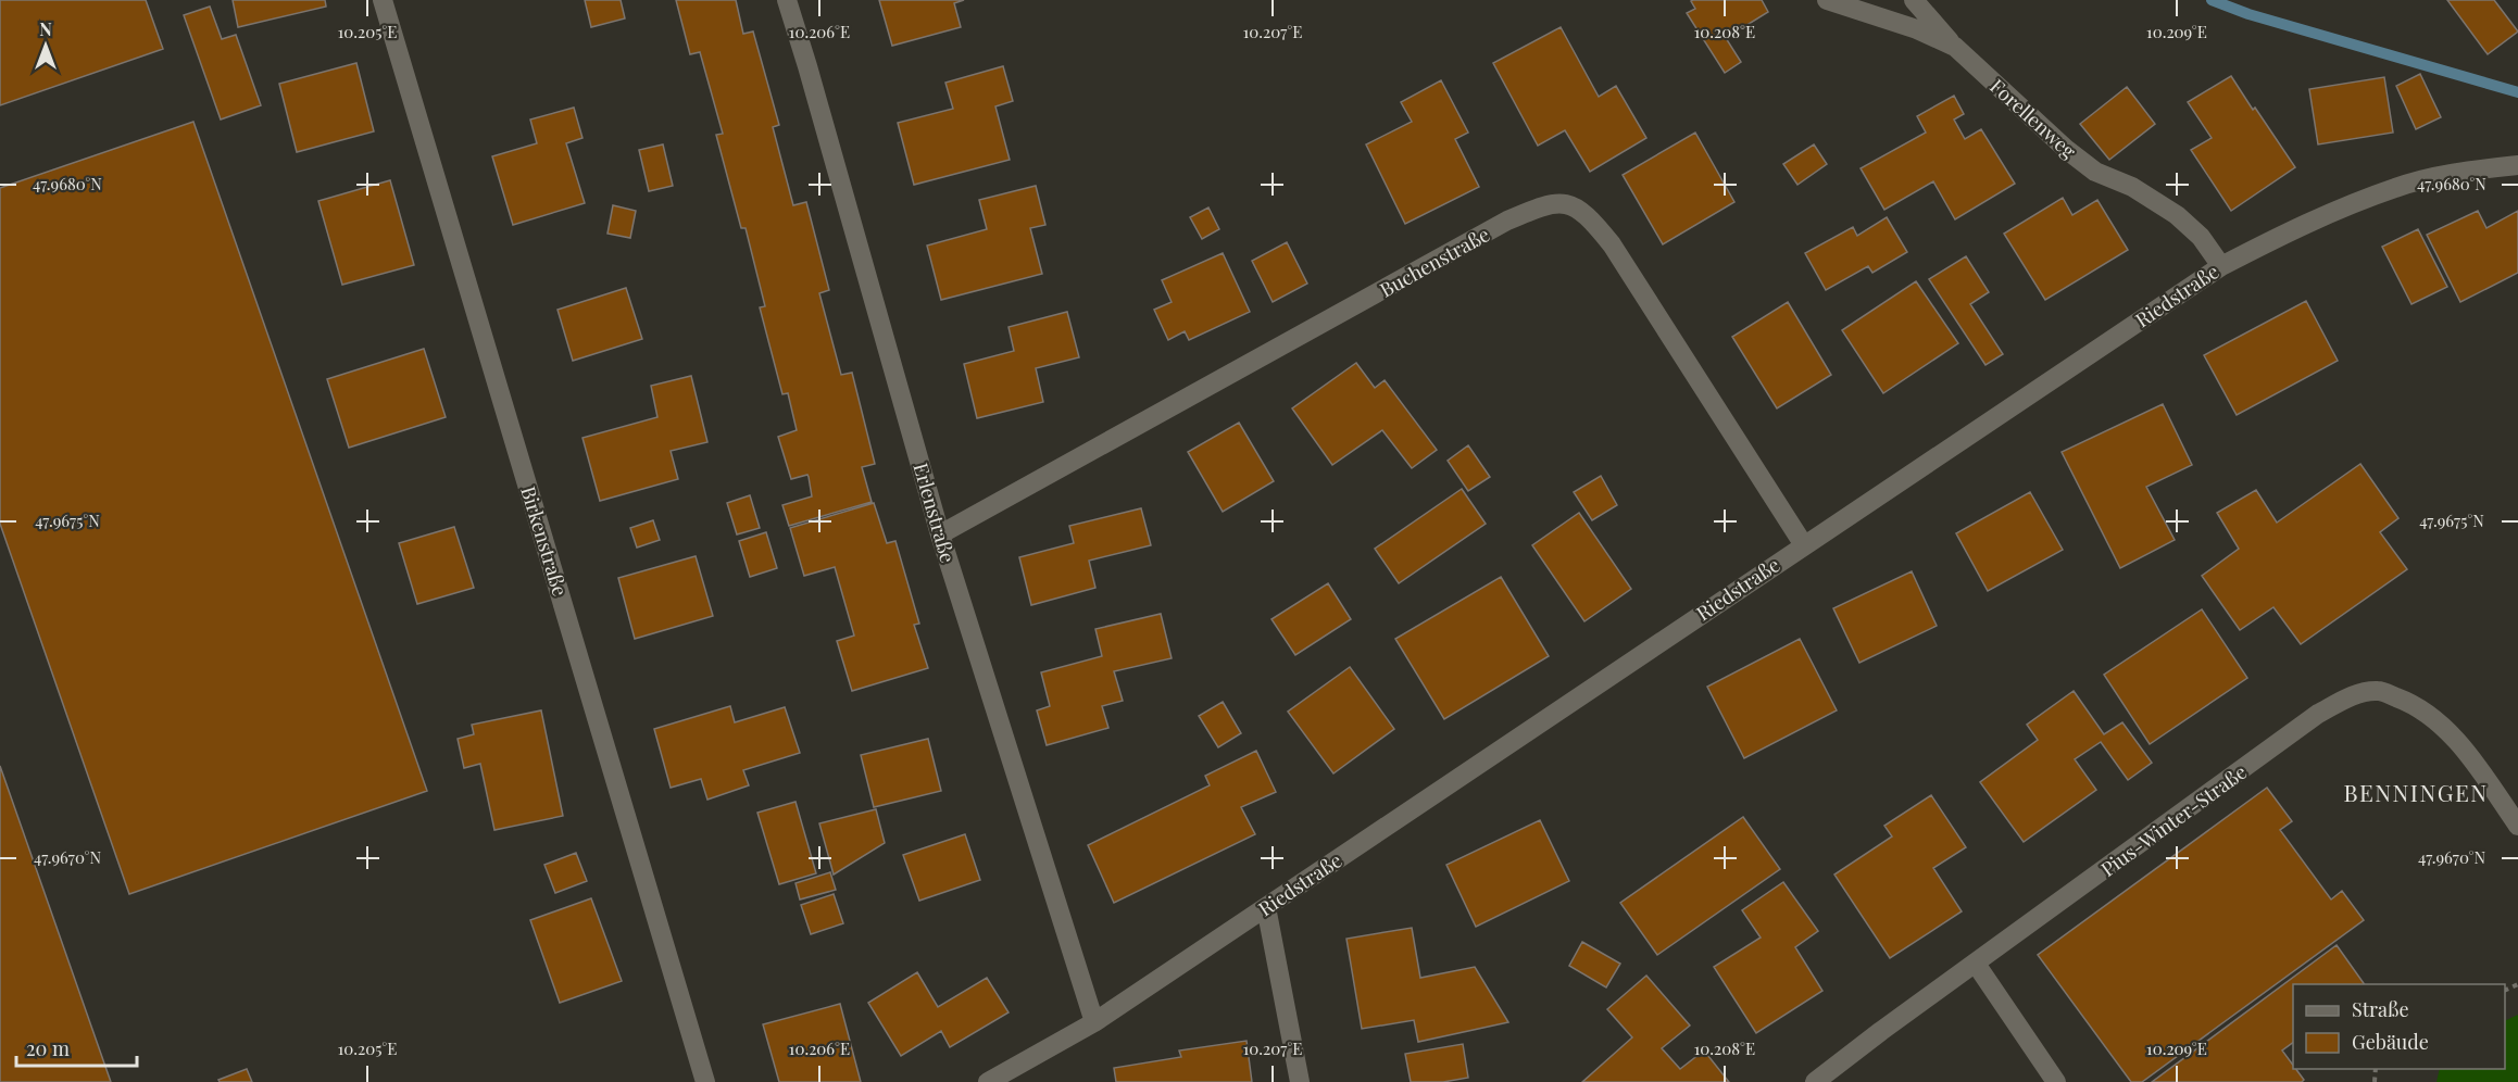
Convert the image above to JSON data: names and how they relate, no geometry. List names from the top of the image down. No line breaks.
{"streets":{"street":["Forellenweg","Buchenstraße","Riedstraße","Erlenstraße","Birkenstraße","Pius-Winter-Straße"]},"crossings":[["Forellenweg","Riedstraße"],["Buchenstraße","Riedstraße"],["Buchenstraße","Erlenstraße"],["Riedstraße","Erlenstraße"]],"districts":["BENNINGEN"],"legend":["Straße","Gebäude"],"scale_bar":"20 m","north":"top","coordinates":["10.205°E","10.206°E","10.207°E","10.208°E","10.209°E","47.9680°N","47.9675°N","47.9670°N"]}
